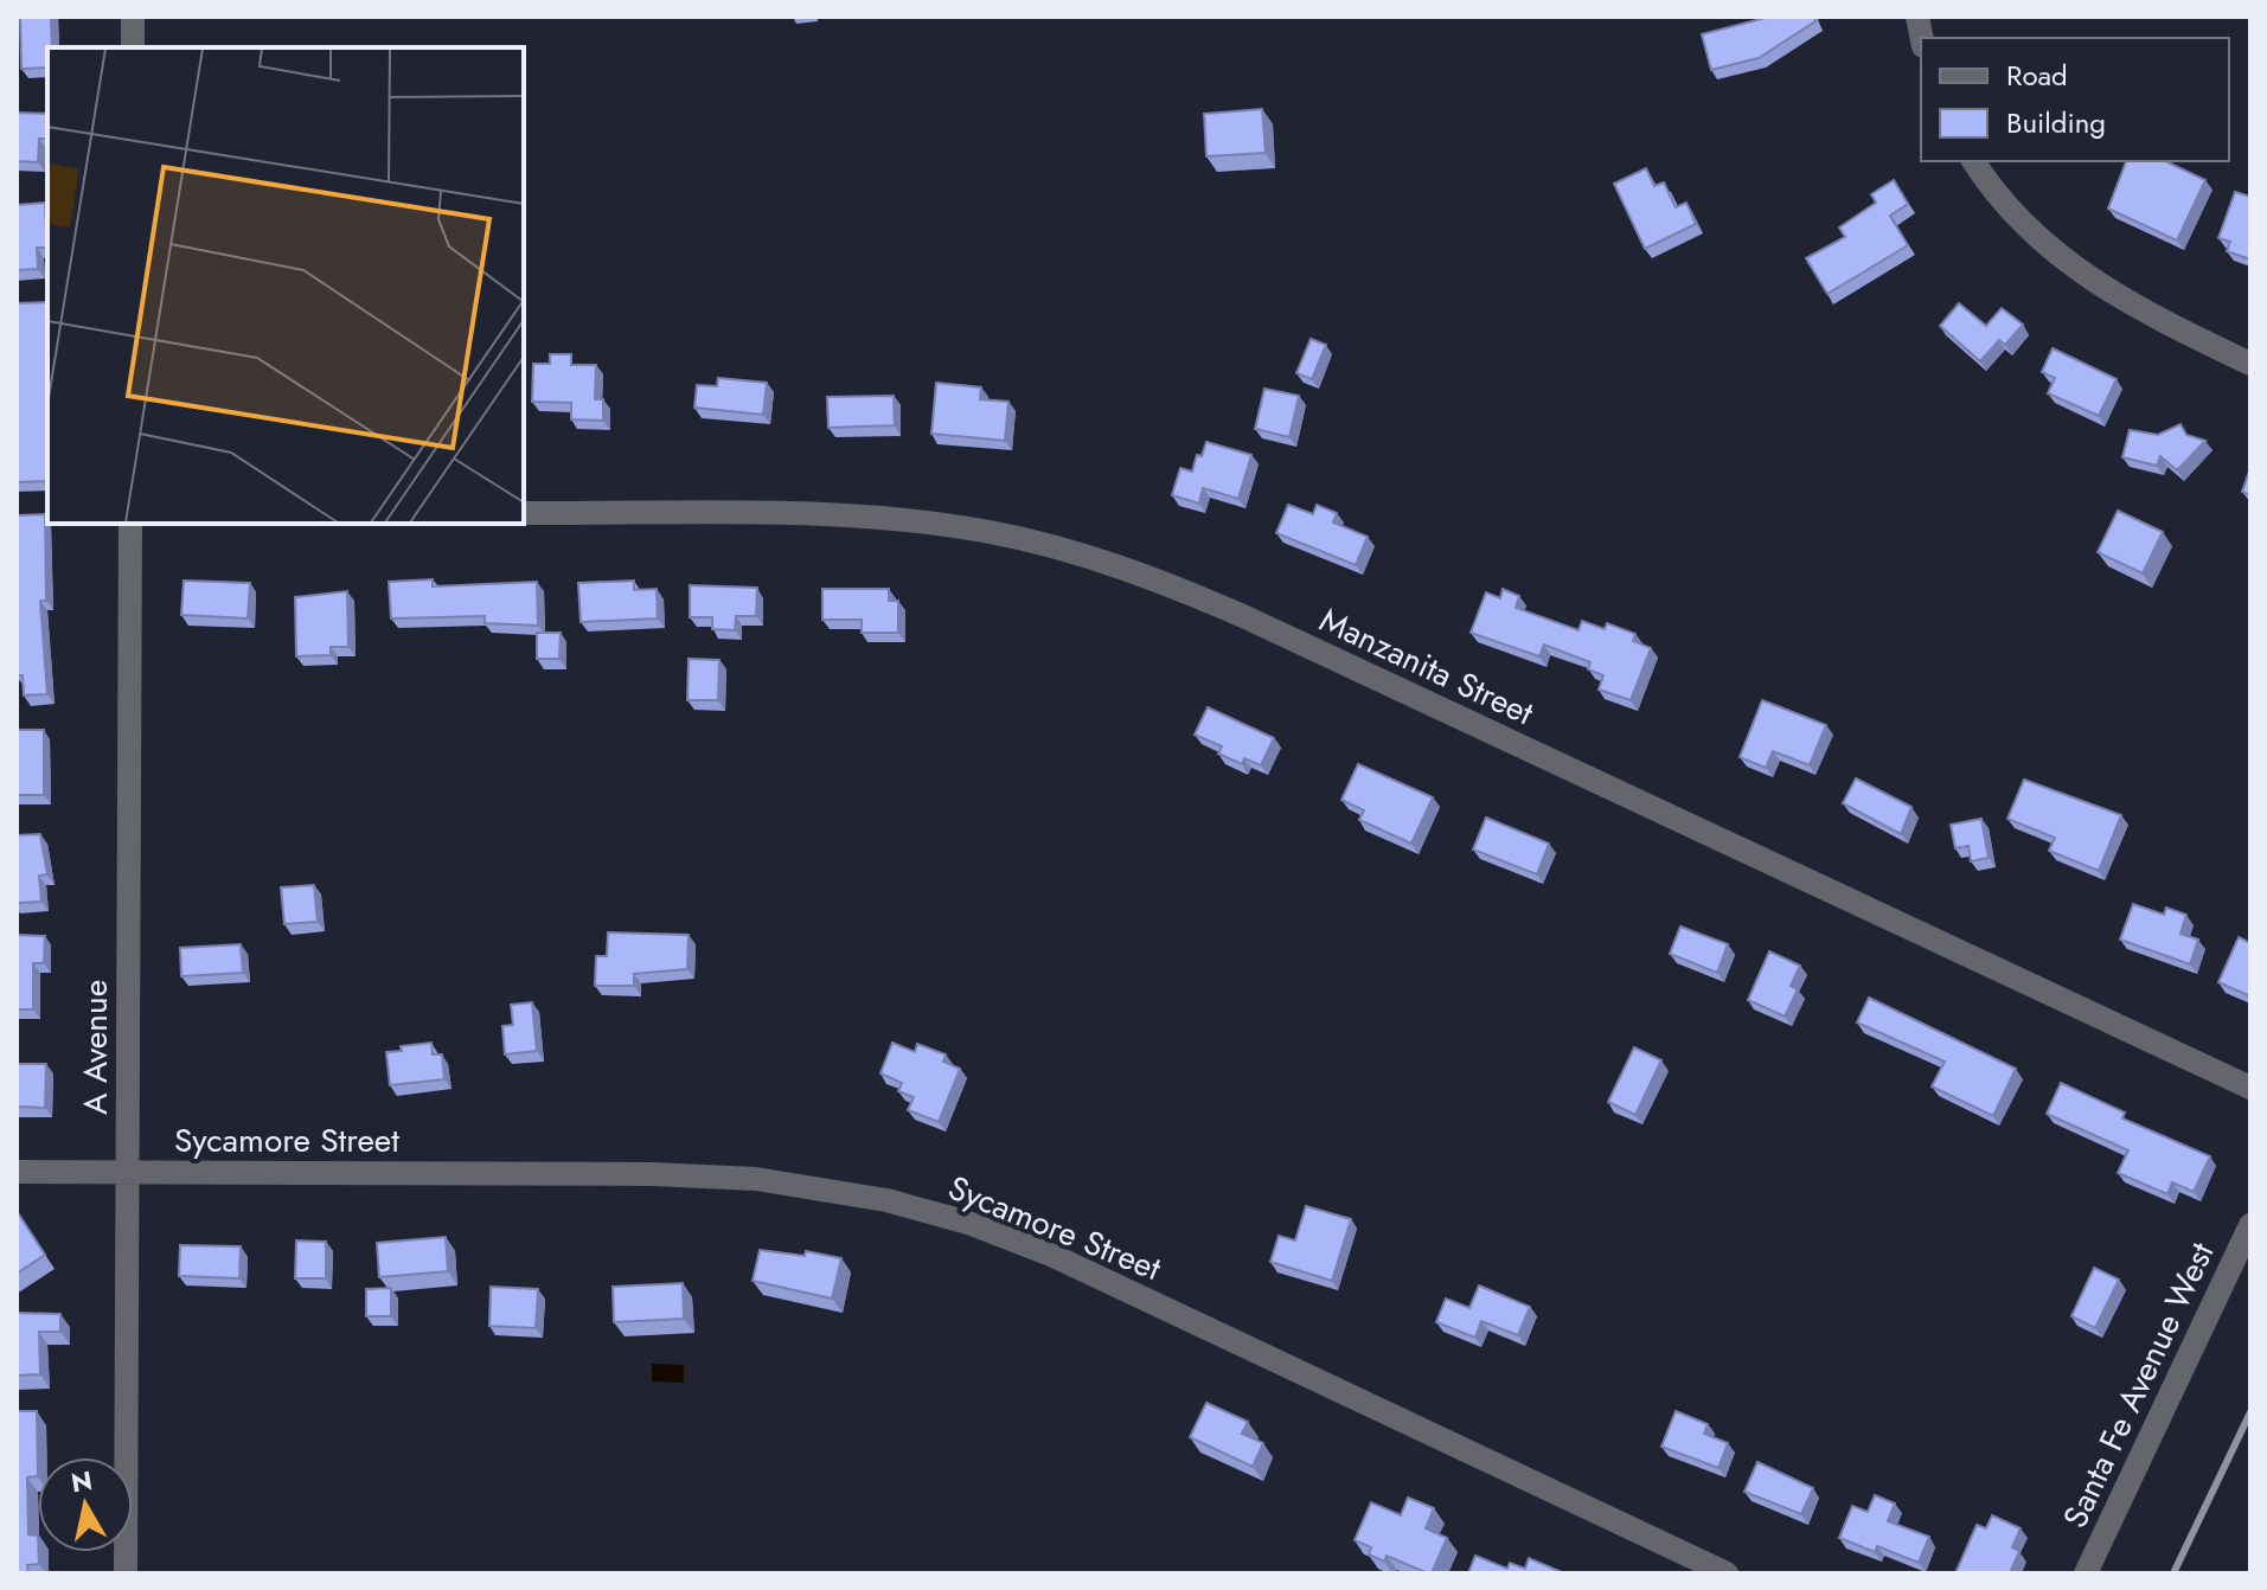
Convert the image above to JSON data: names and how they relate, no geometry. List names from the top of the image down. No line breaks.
{"streets":{"street":["Manzanita Street","A Avenue","Sycamore Street","Santa Fe Avenue West"]},"crossings":[["A Avenue","Sycamore Street"]],"legend":["Road","Building"],"north":"top"}
